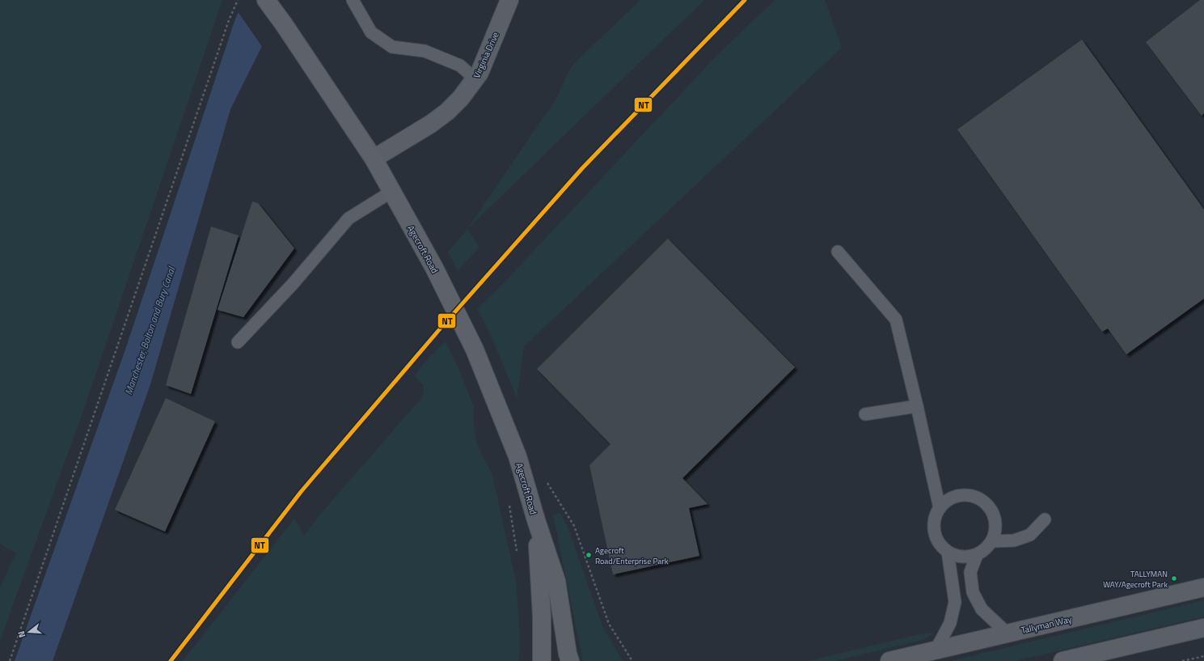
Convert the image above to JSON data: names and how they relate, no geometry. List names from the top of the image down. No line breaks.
{"streets":{"main road":["Agecroft Road"],"street":["Virginia Drive","Tallyman Way"]},"crossings":[["Virginia Drive","Agecroft Road"]],"water":["Manchester, Bolton and Bury Canal"],"places":["Agecroft Road/Enterprise Park","TALLYMAN WAY/Agecroft Park"],"lines":["transit line NT"],"north":"left"}
